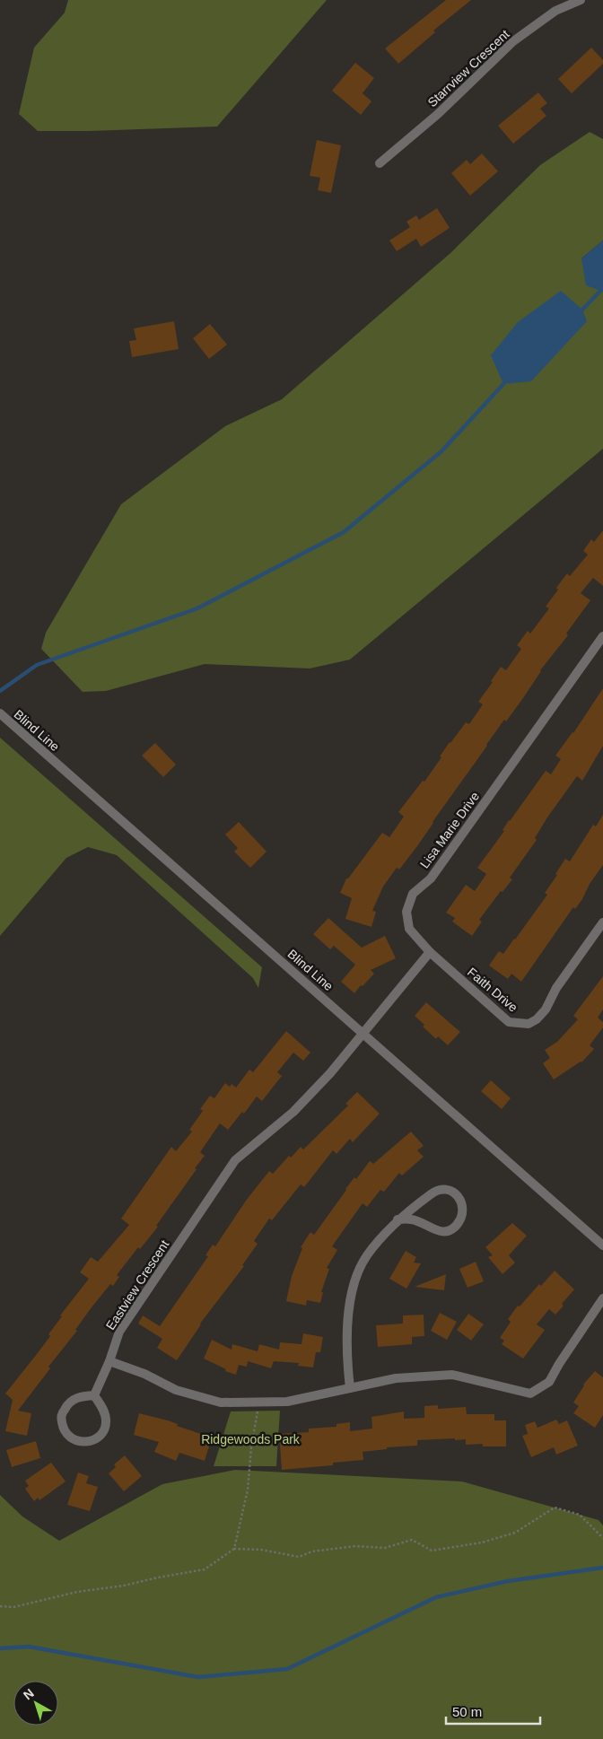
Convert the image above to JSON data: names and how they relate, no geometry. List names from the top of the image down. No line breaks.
{"streets":{"street":["Starrview Crescent","Blind Line","Lisa Marie Drive","Faith Drive","Eastview Crescent"]},"crossings":[["Blind Line","Eastview Crescent"],["Lisa Marie Drive","Faith Drive"]],"parks":["Ridgewoods Park"],"scale_bar":"50 m","north":"top left"}
